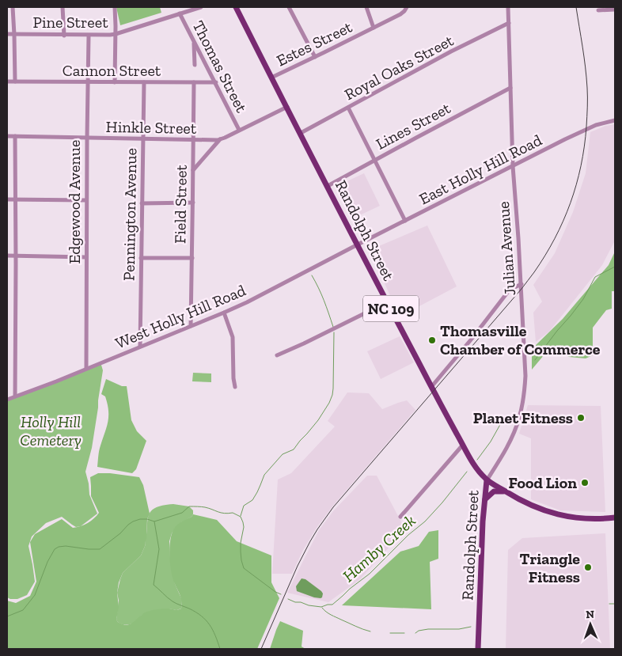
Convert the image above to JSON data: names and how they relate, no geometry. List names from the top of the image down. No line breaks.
{"streets":{"main road":["Randolph Street","NC 109"],"street":["Pine Street","Estes Street","Thomas Street","Royal Oaks Street","Cannon Street","Lines Street","Hinkle Street","East Holly Hill Road","Edgewood Avenue","Field Street","Pennington Avenue","Julian Avenue","West Holly Hill Road"]},"crossings":[["Pine Street","Thomas Street"],["Pine Street","Edgewood Avenue"],["Estes Street","Randolph Street"],["Thomas Street","Cannon Street"],["Thomas Street","Hinkle Street"],["Royal Oaks Street","Randolph Street"],["Royal Oaks Street","Julian Avenue"],["Cannon Street","Edgewood Avenue"],["Cannon Street","Field Street"],["Cannon Street","Pennington Avenue"],["Lines Street","Randolph Street"],["Lines Street","Julian Avenue"],["Hinkle Street","Edgewood Avenue"],["Hinkle Street","Field Street"],["Hinkle Street","Pennington Avenue"],["Hinkle Street","Randolph Street"],["East Holly Hill Road","Randolph Street"],["East Holly Hill Road","Julian Avenue"],["East Holly Hill Road","West Holly Hill Road"],["Edgewood Avenue","West Holly Hill Road"],["Field Street","West Holly Hill Road"],["Pennington Avenue","West Holly Hill Road"],["Randolph Street","Julian Avenue"],["Randolph Street","West Holly Hill Road"]],"water":["Hamby Creek"],"parks":["Holly Hill Cemetery"],"places":["Thomasville Chamber of Commerce","Planet Fitness","Food Lion","Triangle Fitness"],"north":"top"}
